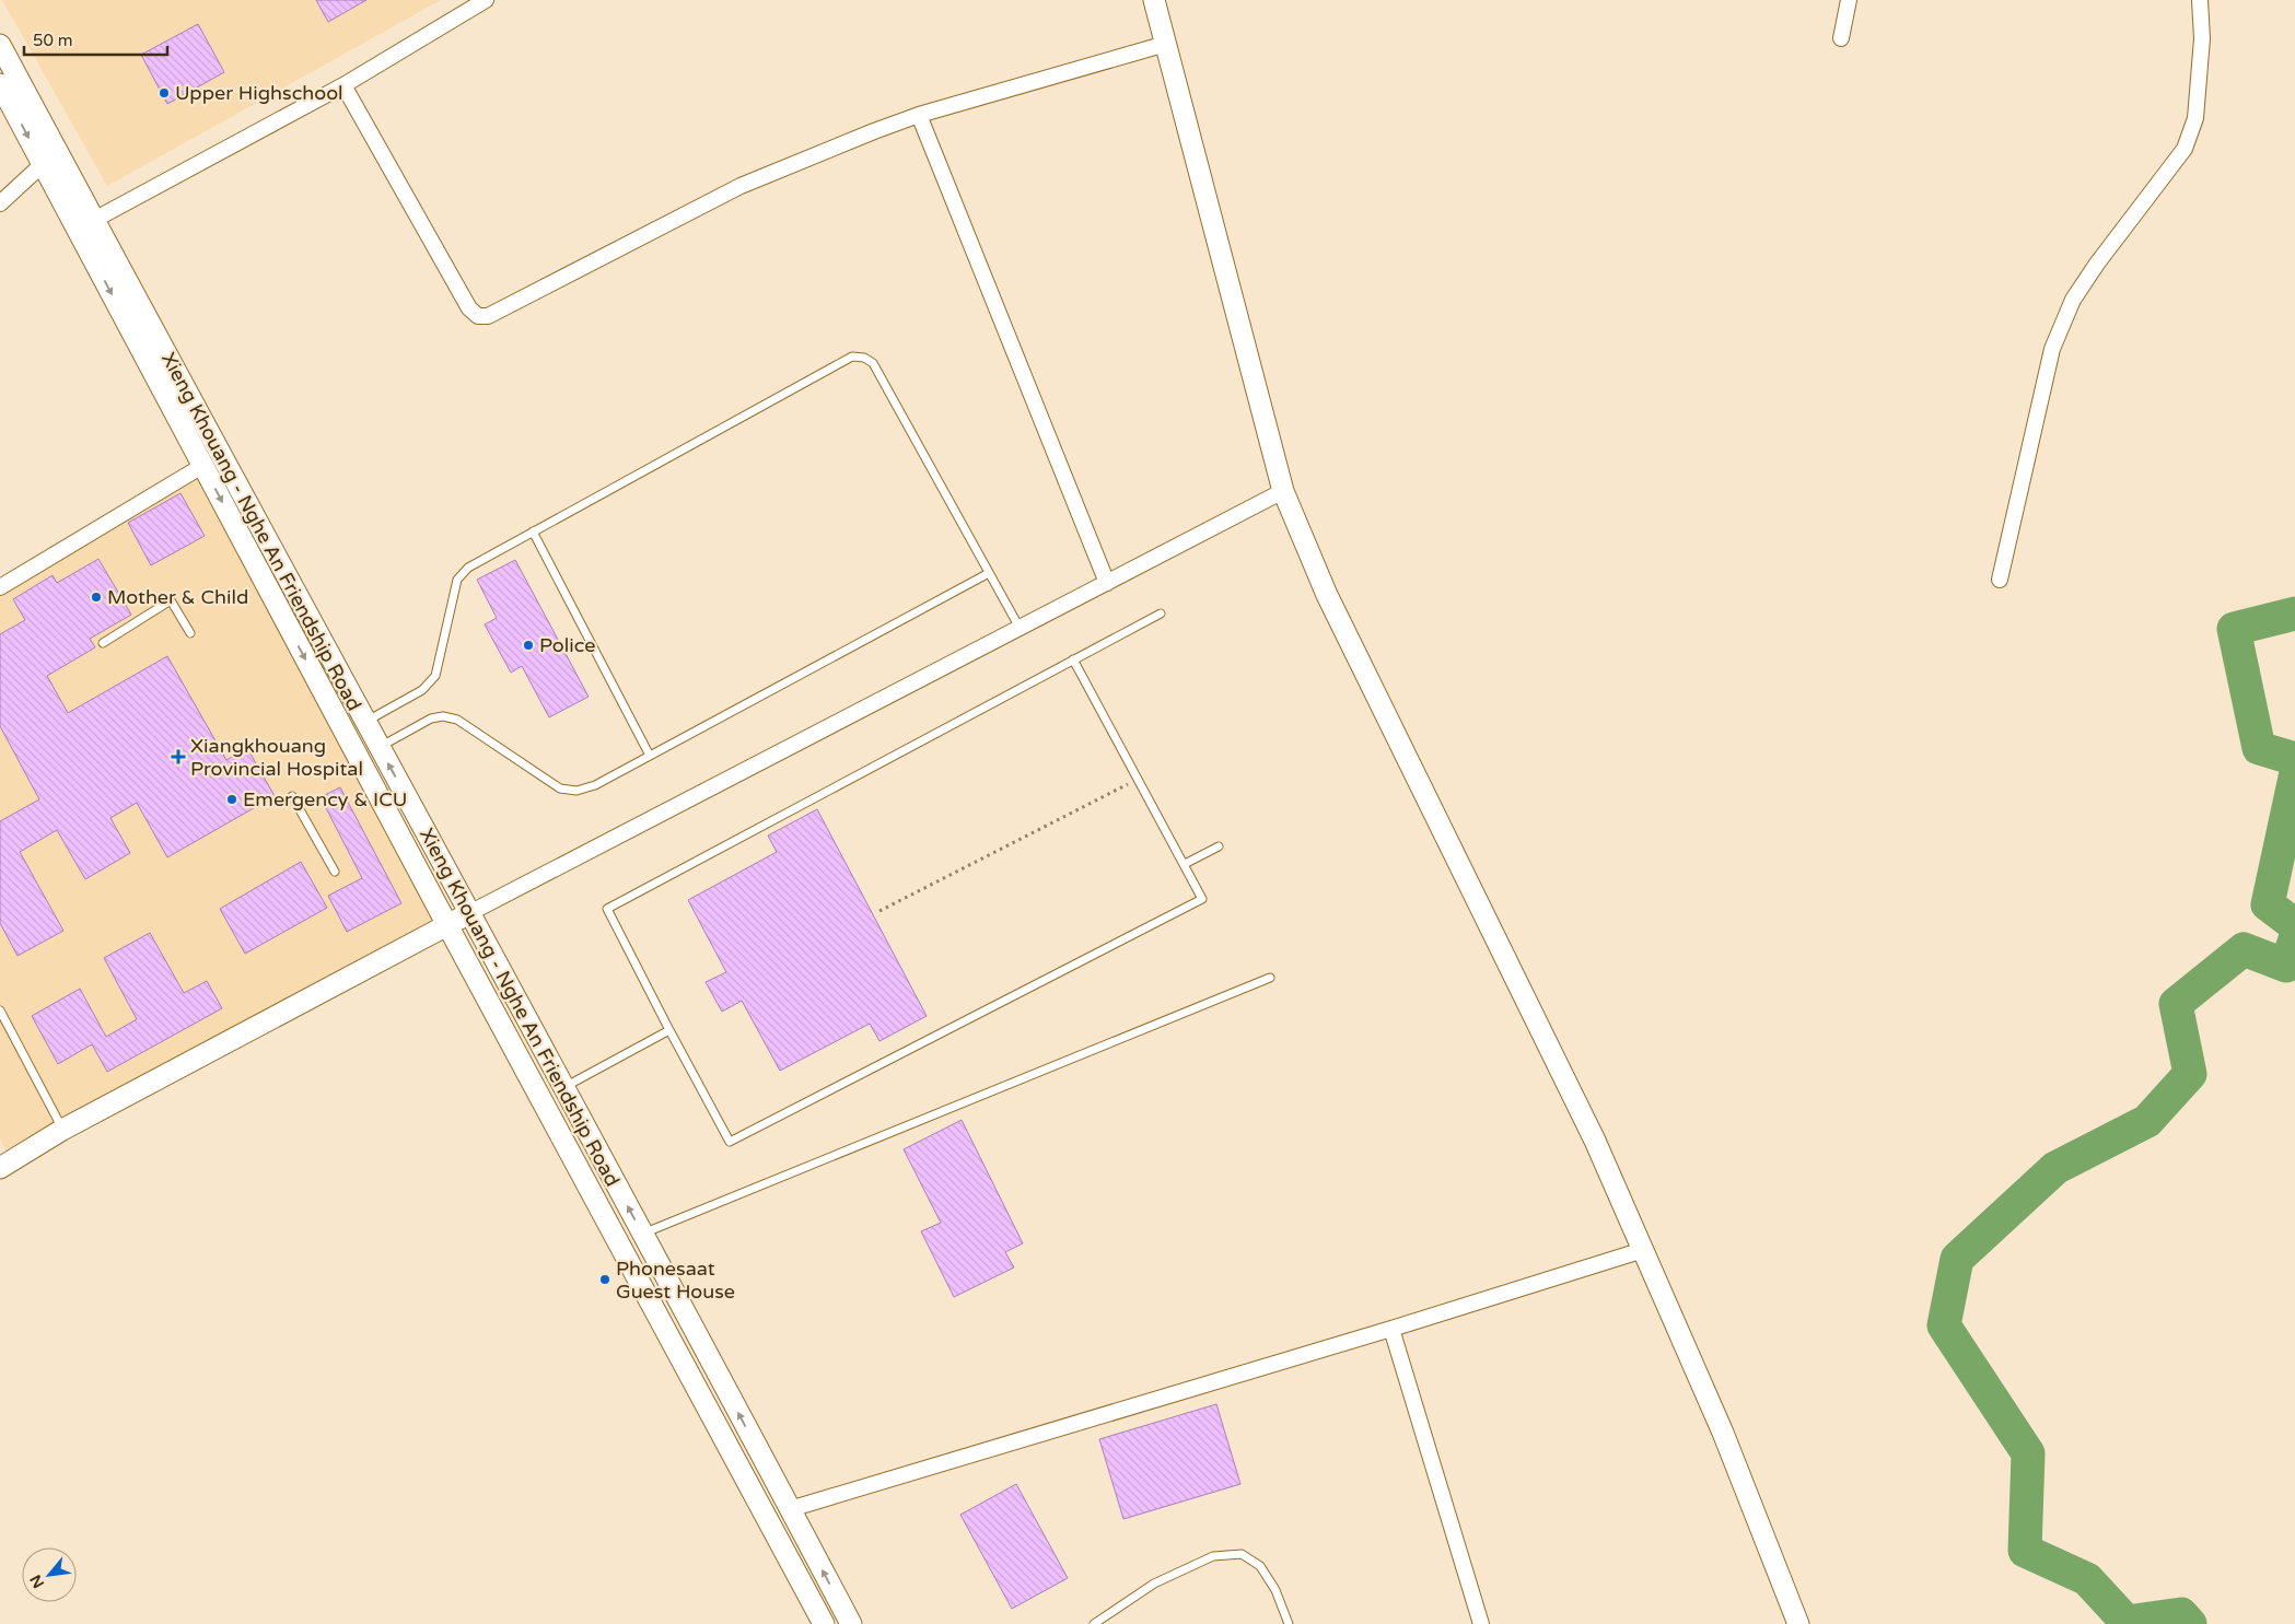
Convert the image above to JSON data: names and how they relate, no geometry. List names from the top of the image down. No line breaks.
{"streets":{"street":["Xieng Khouang - Nghe An Friendship Road"]},"places":{"other":["Upper Highschool","Mother & Child","Police","Emergency & ICU","Phonesaat Guest House"],"health":["Xiangkhouang Provincial Hospital"]},"scale_bar":"50 m","north":"bottom left"}
